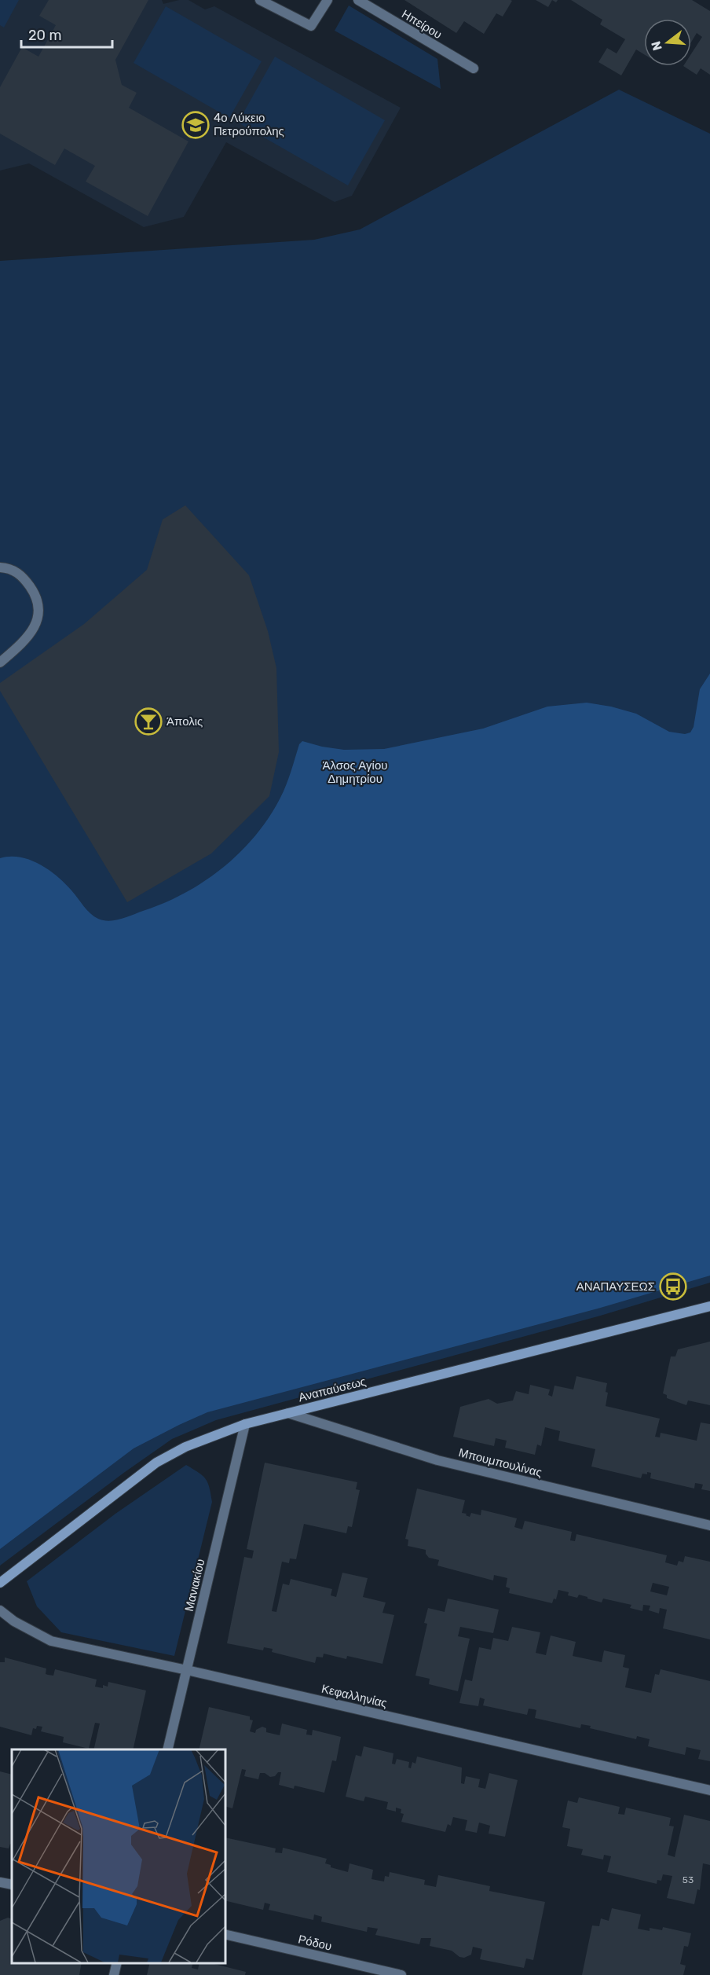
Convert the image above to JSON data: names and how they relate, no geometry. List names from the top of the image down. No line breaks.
{"streets":{"street":["Ηπείρου","Αναπαύσεως","Μπουμπουλίνας","Μανιακίου","Κεφαλληνίας","Ρόδου"]},"crossings":[["Αναπαύσεως","Μπουμπουλίνας"],["Αναπαύσεως","Μανιακίου"],["Μανιακίου","Κεφαλληνίας"]],"parks":["Άλσος Αγίου Δημητρίου"],"places":{"school or university":["4ο Λύκειο Πετρούπολης"],"bar":["Άπολις"],"bus stop":["ΑΝΑΠΑΥΣΕΩΣ"]},"house_numbers":["53"],"scale_bar":"20 m","north":"left"}
